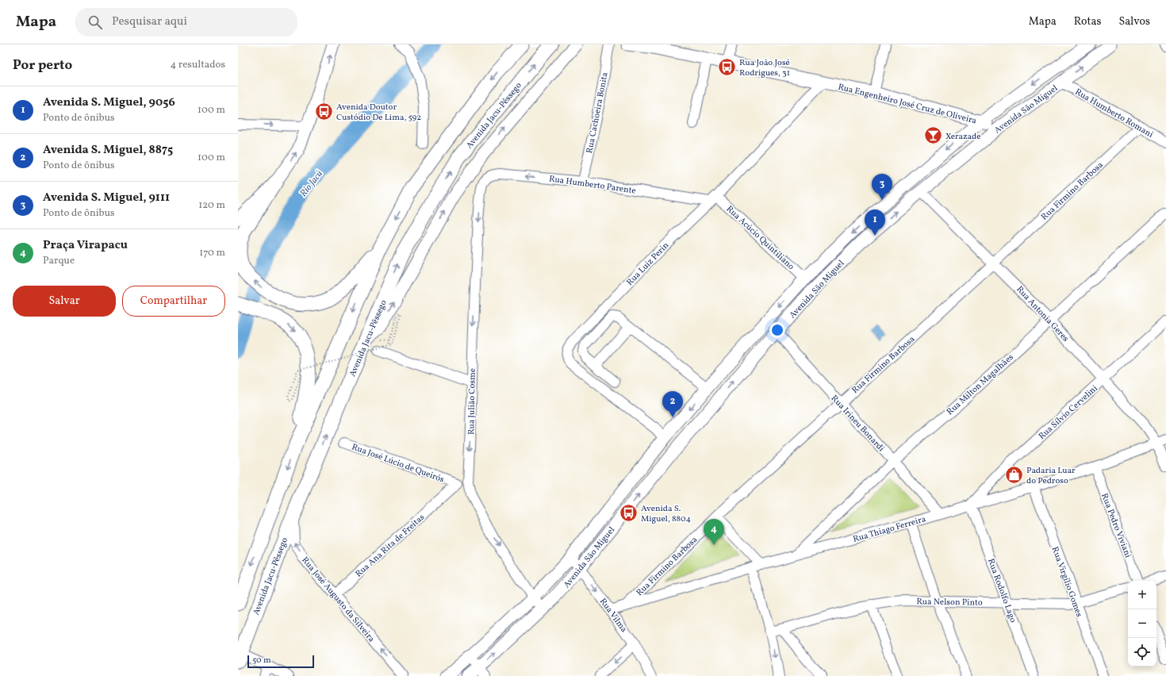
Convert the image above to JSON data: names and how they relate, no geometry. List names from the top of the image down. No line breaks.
{"streets":{"highway":["Avenida Jacu-Pêssego"],"main road":["Rua Engenheiro José Cruz de Oliveira","Avenida São Miguel"],"street":["Rua Cachoeira Bonita","Rua Humberto Romani","Rua Humberto Parente","Rua Firmino Barbosa","Rua Acúcio Quintiliano","Rua Luiz Perin","Rua Antonia Geres","Rua Milton Magalhães","Rua Julião Cosme","Rua Sílvio Cervelini","Rua Irineu Bonardi","Rua José Lúcio de Queirós","Rua Pedro Viviani","Rua Thiago Ferreira","Rua Ana Rita de Freitas","Rua Virgílio Gomes","Rua Rodolfo Lago","Rua José Augusto da Silveira","Rua Nelson Pinto","Rua Vilma"]},"crossings":[["Rua Engenheiro José Cruz de Oliveira","Avenida São Miguel"],["Rua Engenheiro José Cruz de Oliveira","Rua Luiz Perin"],["Avenida São Miguel","Rua Humberto Romani"],["Avenida São Miguel","Rua Acúcio Quintiliano"],["Avenida São Miguel","Rua Luiz Perin"],["Avenida São Miguel","Rua Antonia Geres"],["Avenida São Miguel","Rua Julião Cosme"],["Avenida São Miguel","Rua Irineu Bonardi"],["Avenida São Miguel","Rua Vilma"],["Rua Cachoeira Bonita","Rua Humberto Parente"],["Rua Humberto Romani","Rua Firmino Barbosa"],["Avenida Jacu-Pêssego","Rua José Augusto da Silveira"],["Rua Humberto Parente","Rua Acúcio Quintiliano"],["Rua Humberto Parente","Rua Luiz Perin"],["Rua Humberto Parente","Rua Julião Cosme"],["Rua Firmino Barbosa","Rua Antonia Geres"],["Rua Firmino Barbosa","Rua Irineu Bonardi"],["Rua Firmino Barbosa","Rua Thiago Ferreira"],["Rua Acúcio Quintiliano","Rua Luiz Perin"],["Rua Antonia Geres","Rua Milton Magalhães"],["Rua Antonia Geres","Rua Sílvio Cervelini"],["Rua Antonia Geres","Rua Thiago Ferreira"],["Rua Milton Magalhães","Rua Irineu Bonardi"],["Rua Milton Magalhães","Rua Thiago Ferreira"],["Rua Sílvio Cervelini","Rua Thiago Ferreira"],["Rua Sílvio Cervelini","Rua Rodolfo Lago"],["Rua Irineu Bonardi","Rua Thiago Ferreira"],["Rua José Lúcio de Queirós","Rua Ana Rita de Freitas"],["Rua Pedro Viviani","Rua Thiago Ferreira"],["Rua Thiago Ferreira","Rua Virgílio Gomes"],["Rua Thiago Ferreira","Rua Rodolfo Lago"],["Rua Thiago Ferreira","Rua Vilma"],["Rua Ana Rita de Freitas","Rua José Augusto da Silveira"],["Rua Virgílio Gomes","Rua Nelson Pinto"],["Rua Rodolfo Lago","Rua Nelson Pinto"]],"one_way":["Rua Humberto Parente","Rua Julião Cosme","Rua José Augusto da Silveira","Rua Vilma"],"water":["Rio Jacú"],"places":{"bus stop":["Rua João José Rodrigues, 31","Avenida Doutor Custódio De Lima, 592","Avenida S. Miguel, 8804"],"bar":["Xerazade"],"shop":["Padaria Luar do Pedroso"]},"scale_bar":"50 m","page":{"header":"Mapa","search":"Pesquisar aqui","nav":["Mapa","Rotas","Salvos"],"heading":["Por perto","4 resultados"],"list":[{"mark":"1","name":"Avenida S. Miguel, 9056","note":"Ponto de ônibus","value":"100 m"},{"mark":"2","name":"Avenida S. Miguel, 8875","note":"Ponto de ônibus","value":"100 m"},{"mark":"3","name":"Avenida S. Miguel, 9111","note":"Ponto de ônibus","value":"120 m"},{"mark":"4","name":"Praça Virapacu","note":"Parque","value":"170 m"}],"pins":["3","1","2","4"],"buttons":["Salvar","Compartilhar"],"map_buttons":["+","−"],"scale":"50 m"}}
